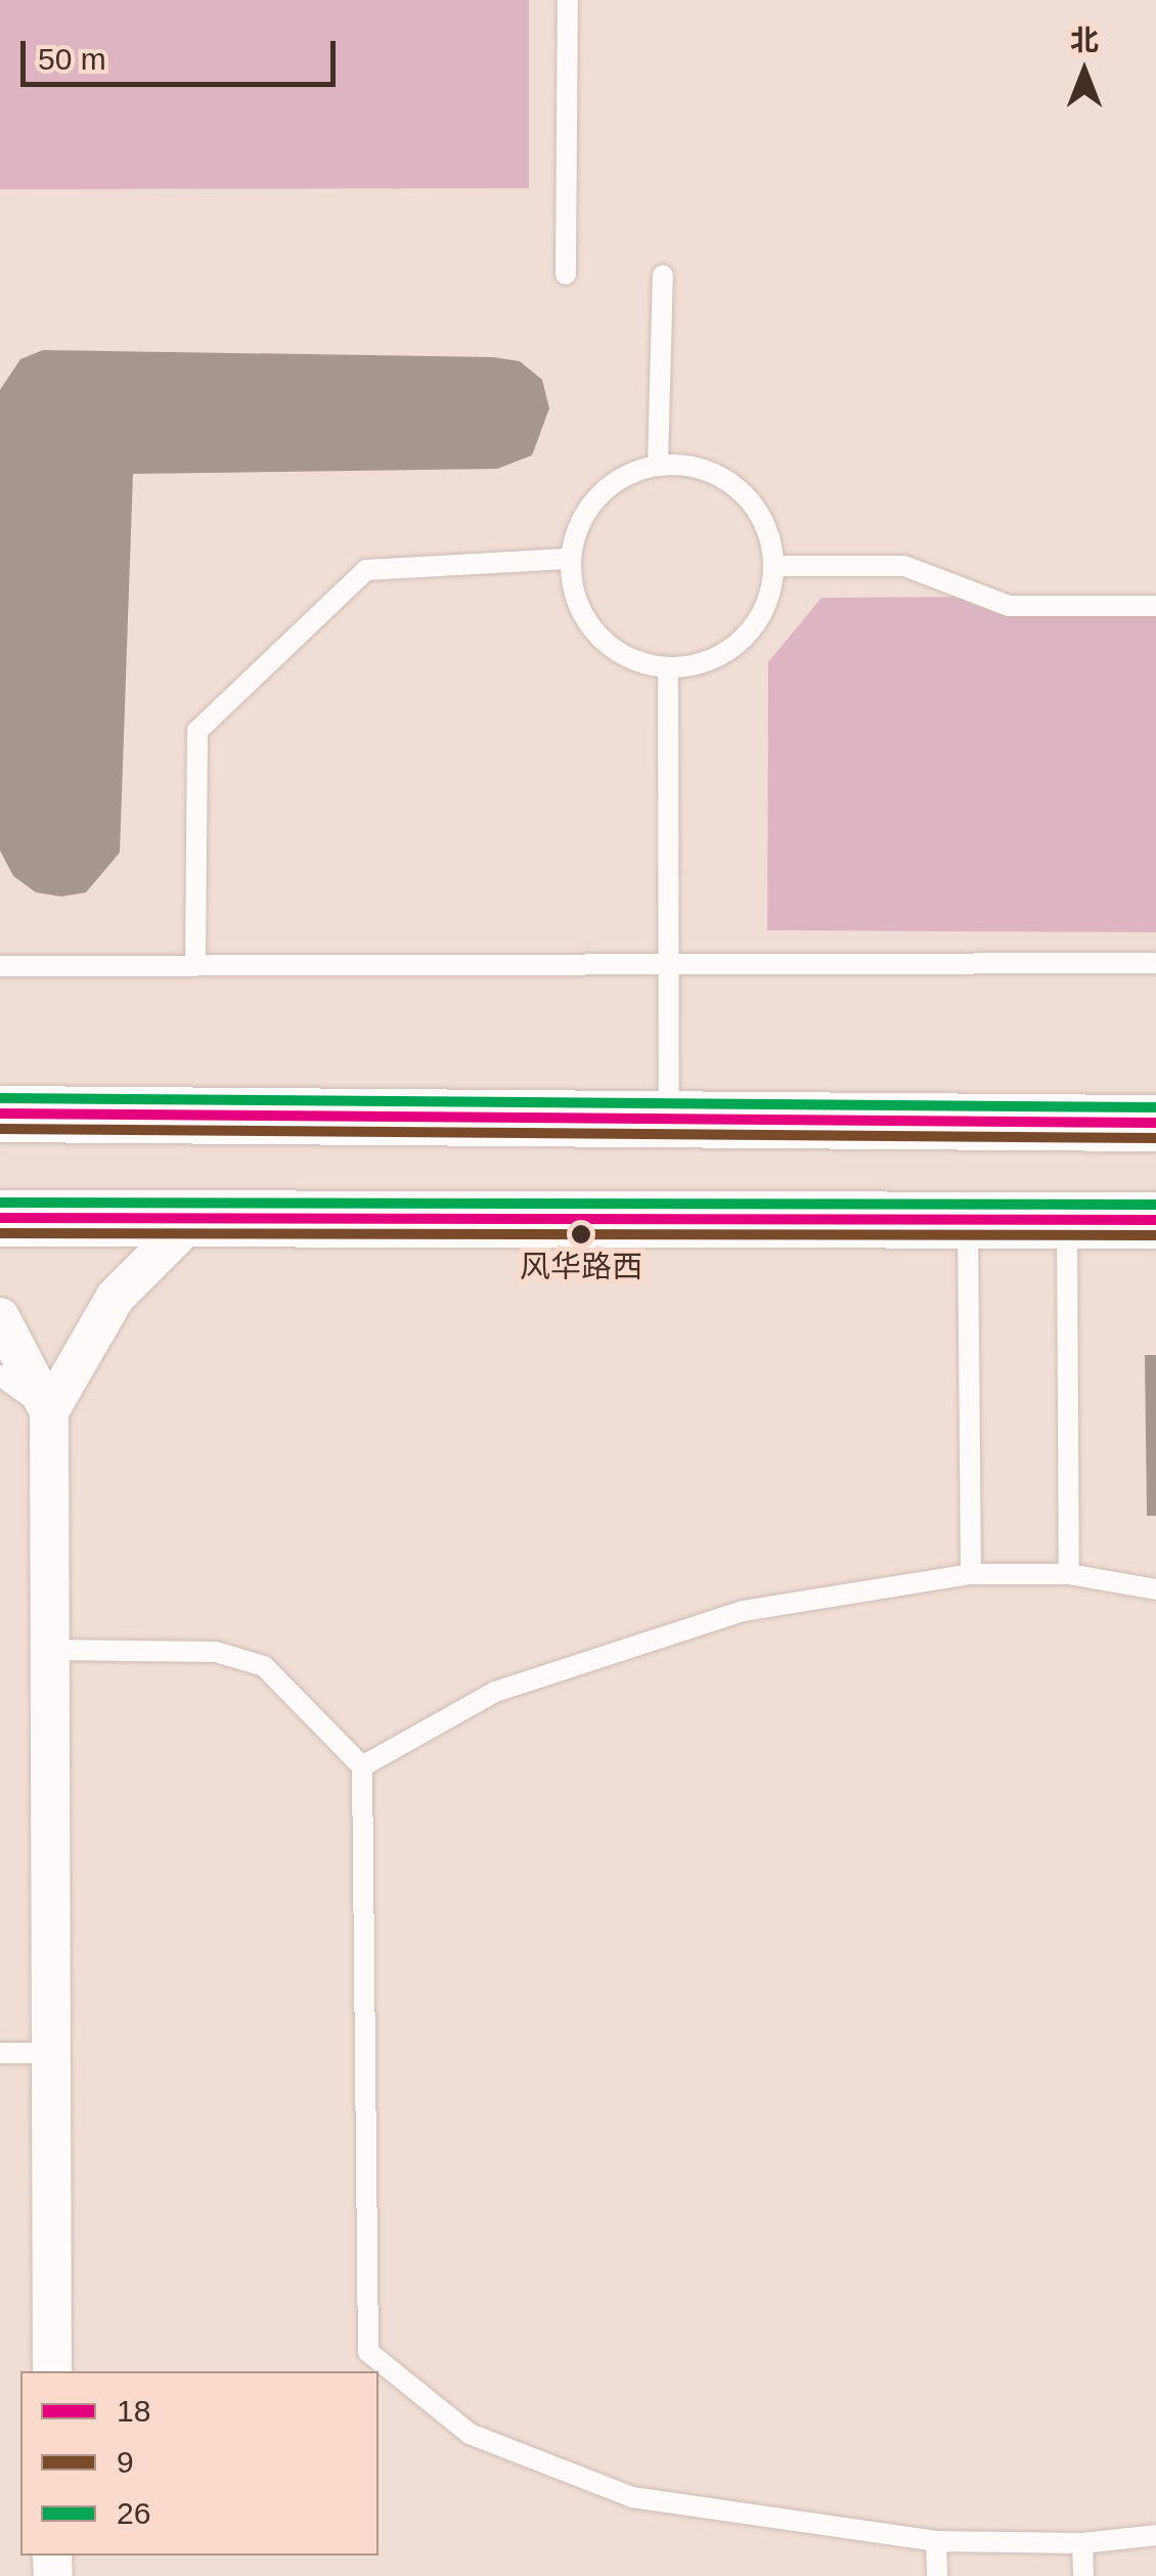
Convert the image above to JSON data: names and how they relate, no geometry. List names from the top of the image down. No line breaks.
{"places":["风华路西"],"lines":["transit line 26","transit line 18","transit line 9"],"legend":["18","9","26"],"scale_bar":"50 m","north":"top"}
